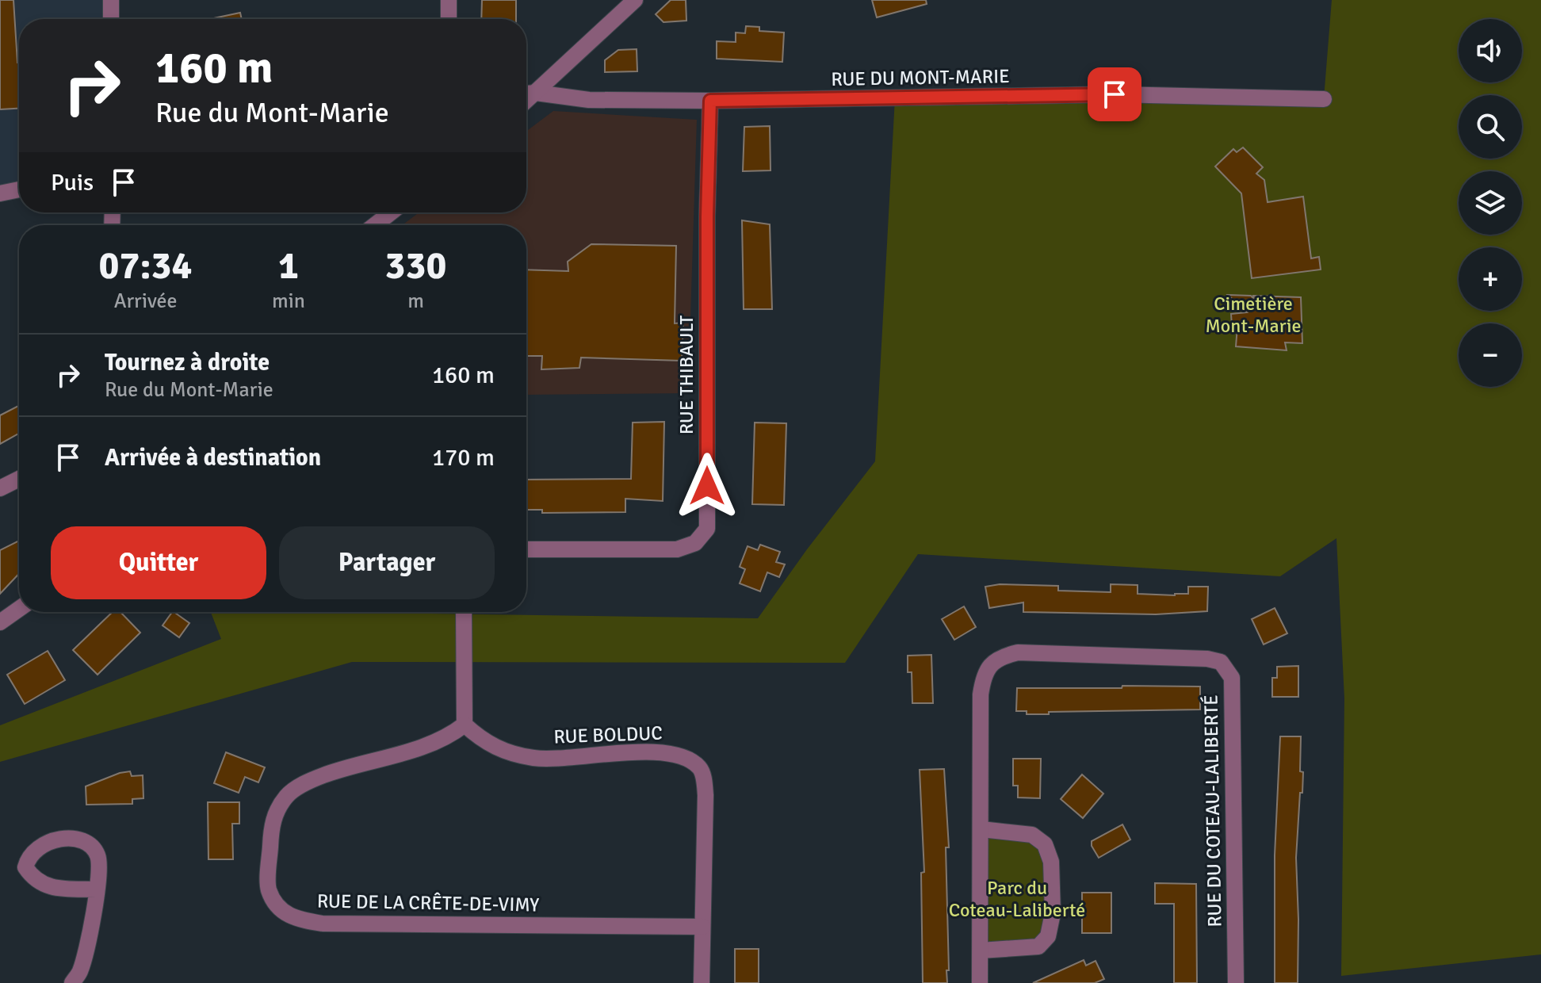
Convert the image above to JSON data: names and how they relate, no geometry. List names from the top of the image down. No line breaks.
{"streets":{"street":["RUE DU MONT-MARIE","RUE THIBAULT","RUE BOLDUC","RUE DU COTEAU-LALIBERTÉ","RUE DE LA CRÊTE-DE-VIMY"]},"crossings":[["RUE DU MONT-MARIE","RUE THIBAULT"],["RUE BOLDUC","RUE DE LA CRÊTE-DE-VIMY"]],"parks":["Cimetière Mont-Marie","Parc du Coteau-Laliberté"],"page":{"map_buttons":["+","−"],"turn":["160 m","Rue du Mont-Marie"],"then":"Puis","eta":["07:34","Arrivée","1","min","330","m"],"list":[{"name":"Tournez à droite","note":"Rue du Mont-Marie","value":"160 m"},{"name":"Arrivée à destination","value":"170 m"}],"buttons":["Quitter","Partager"]}}
